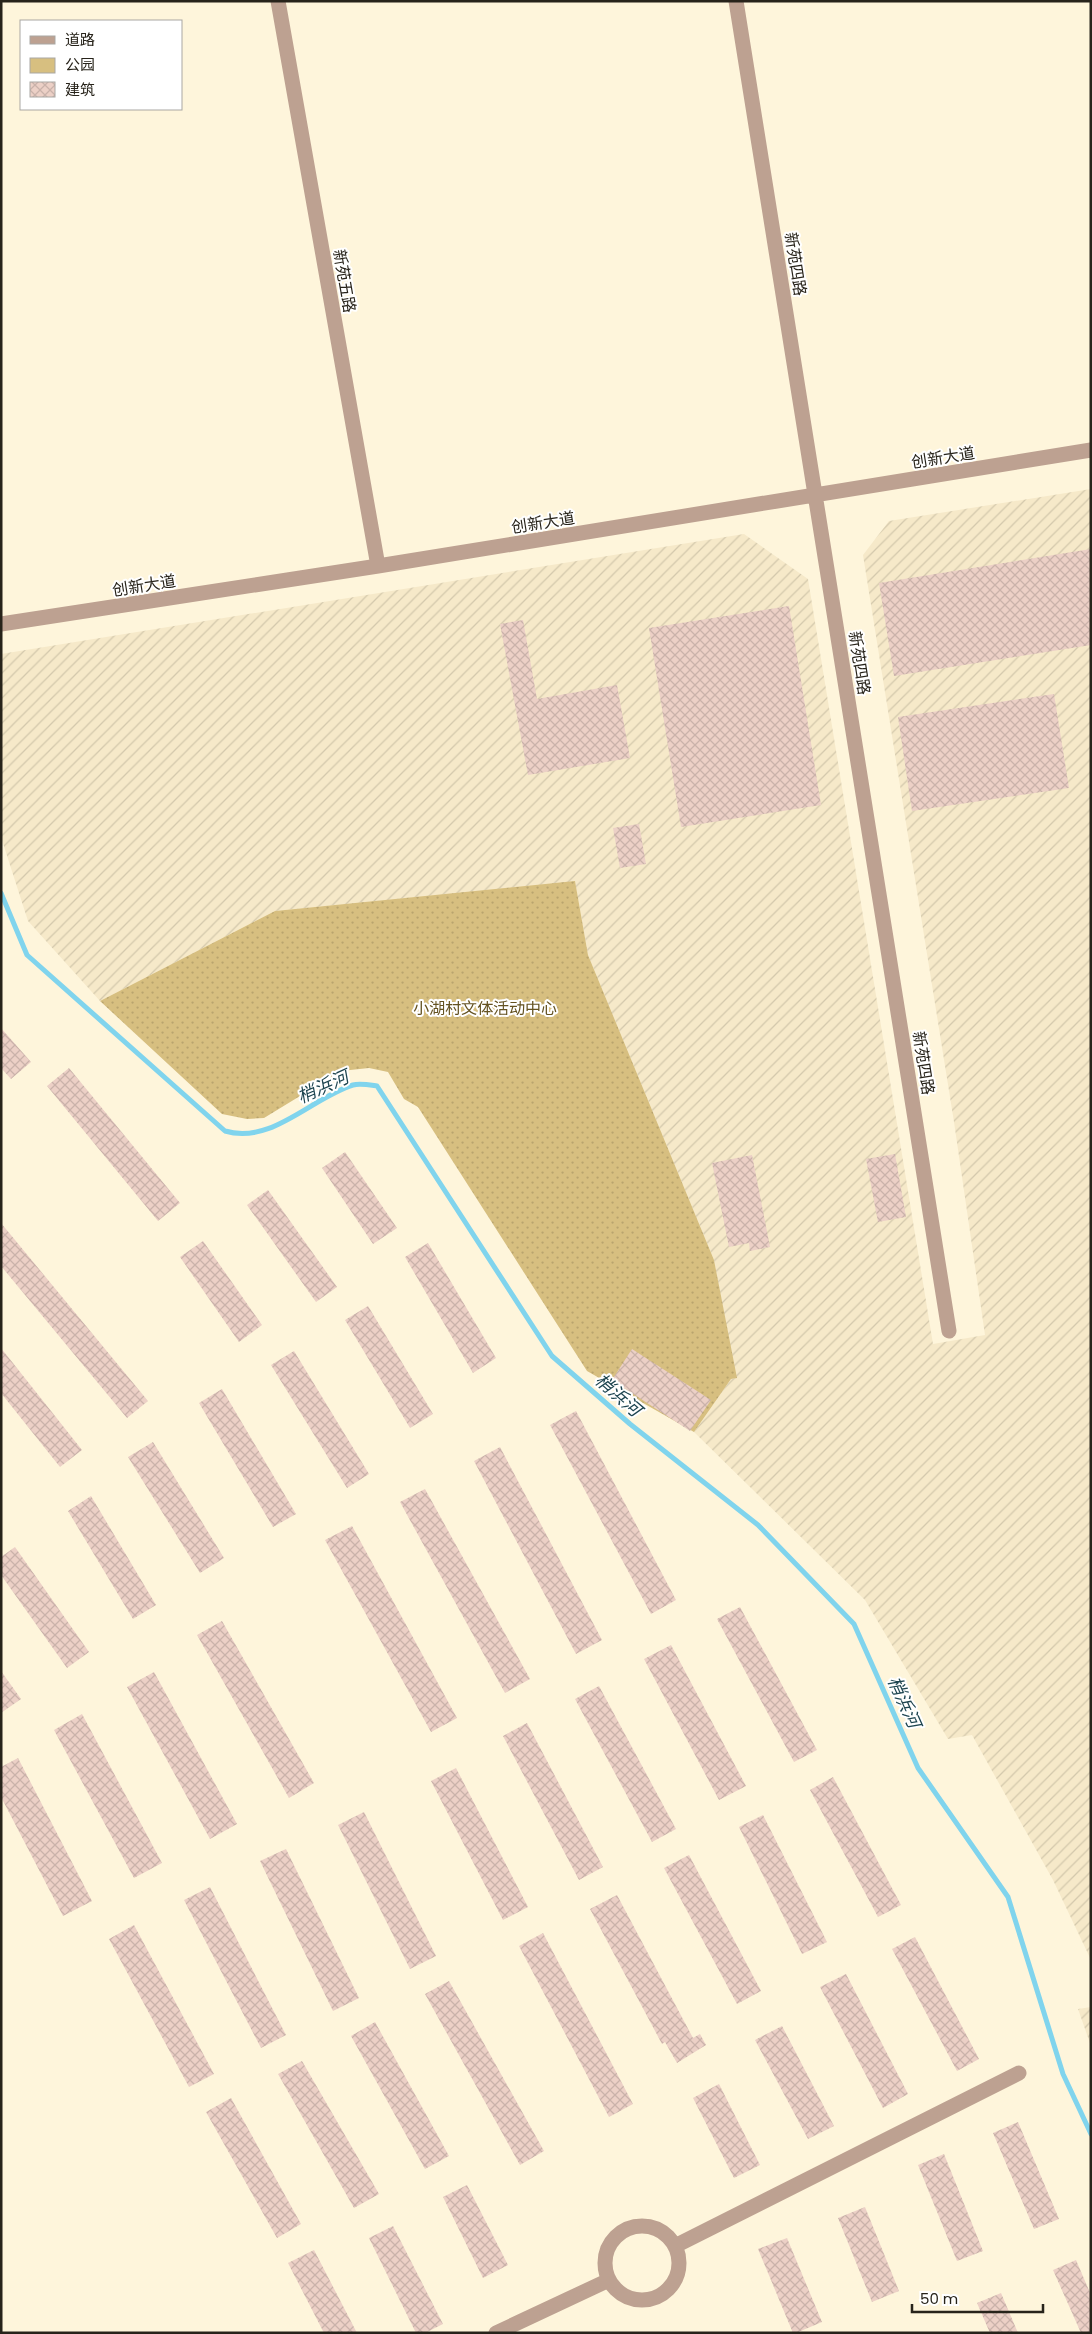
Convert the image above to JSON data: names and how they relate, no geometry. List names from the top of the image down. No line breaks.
{"streets":{"street":["新苑四路","新苑五路","创新大道"]},"crossings":[["新苑四路","创新大道"],["新苑五路","创新大道"]],"water":["梢浜河"],"parks":["小湖村文体活动中心"],"legend":["道路","公园","建筑"],"scale_bar":"50 m"}
